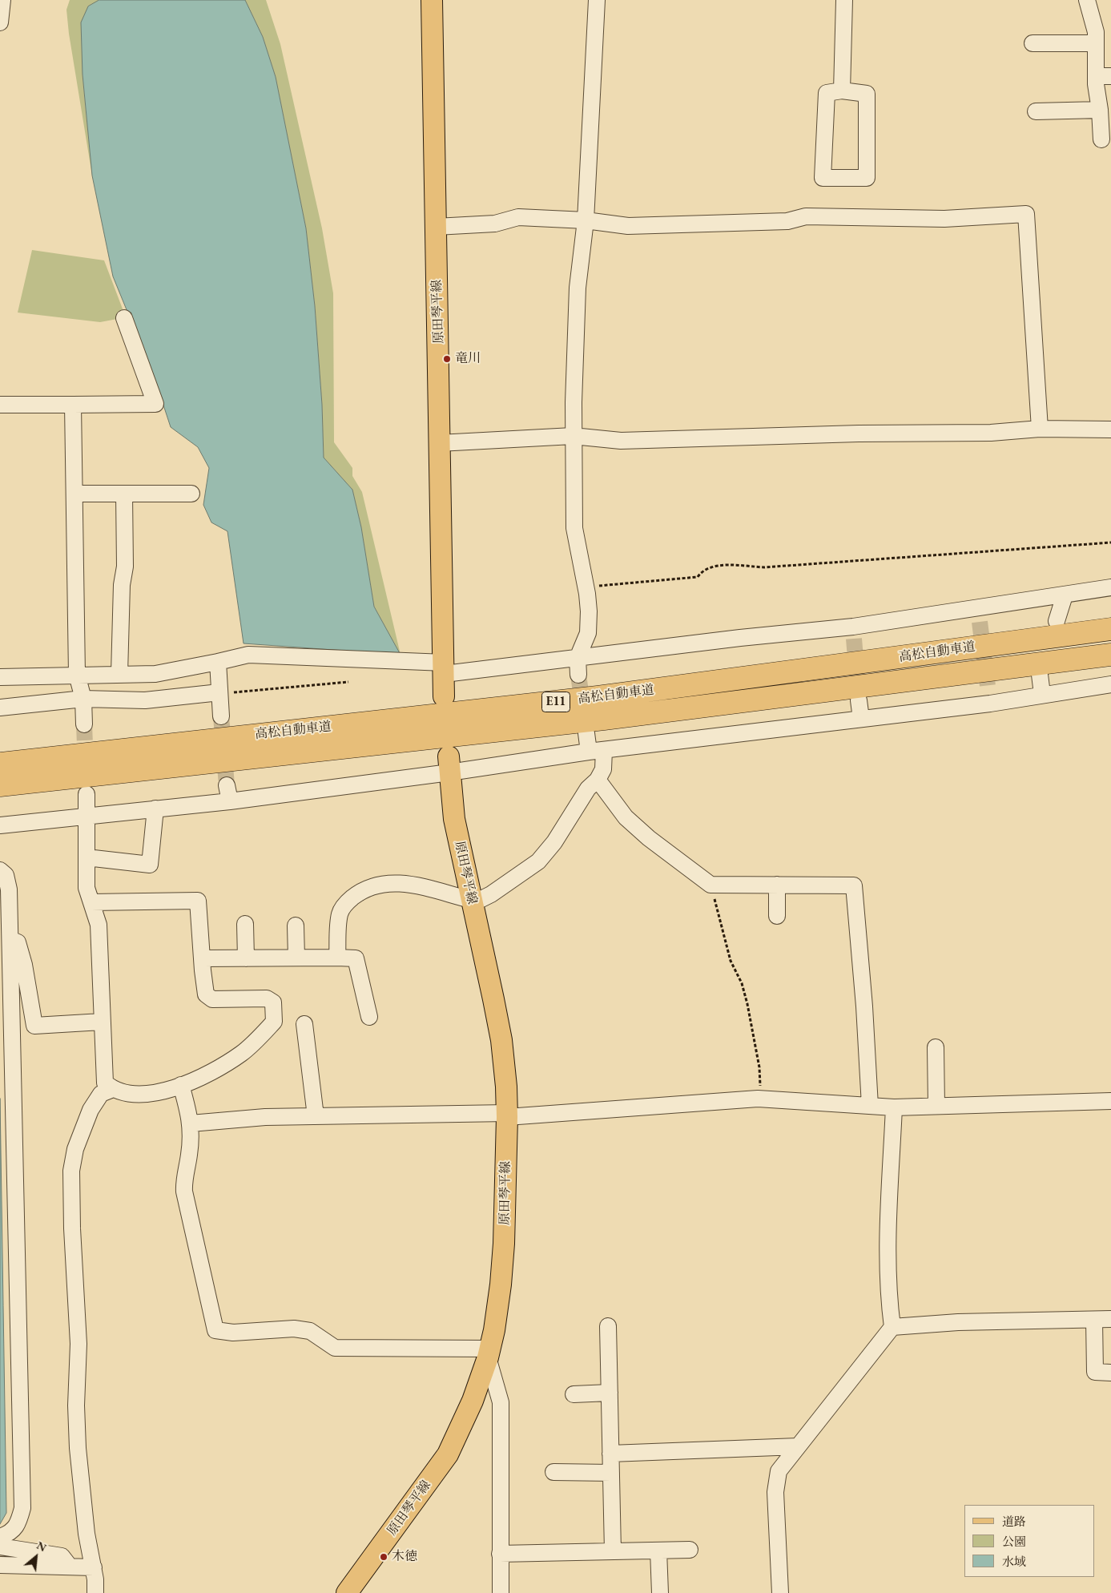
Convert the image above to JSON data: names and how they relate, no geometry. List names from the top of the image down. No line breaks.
{"streets":{"highway":["高松自動車道","E11"],"main road":["原田琴平線"]},"places":["竜川","木徳"],"legend":["道路","公園","水域"],"north":"top right"}
